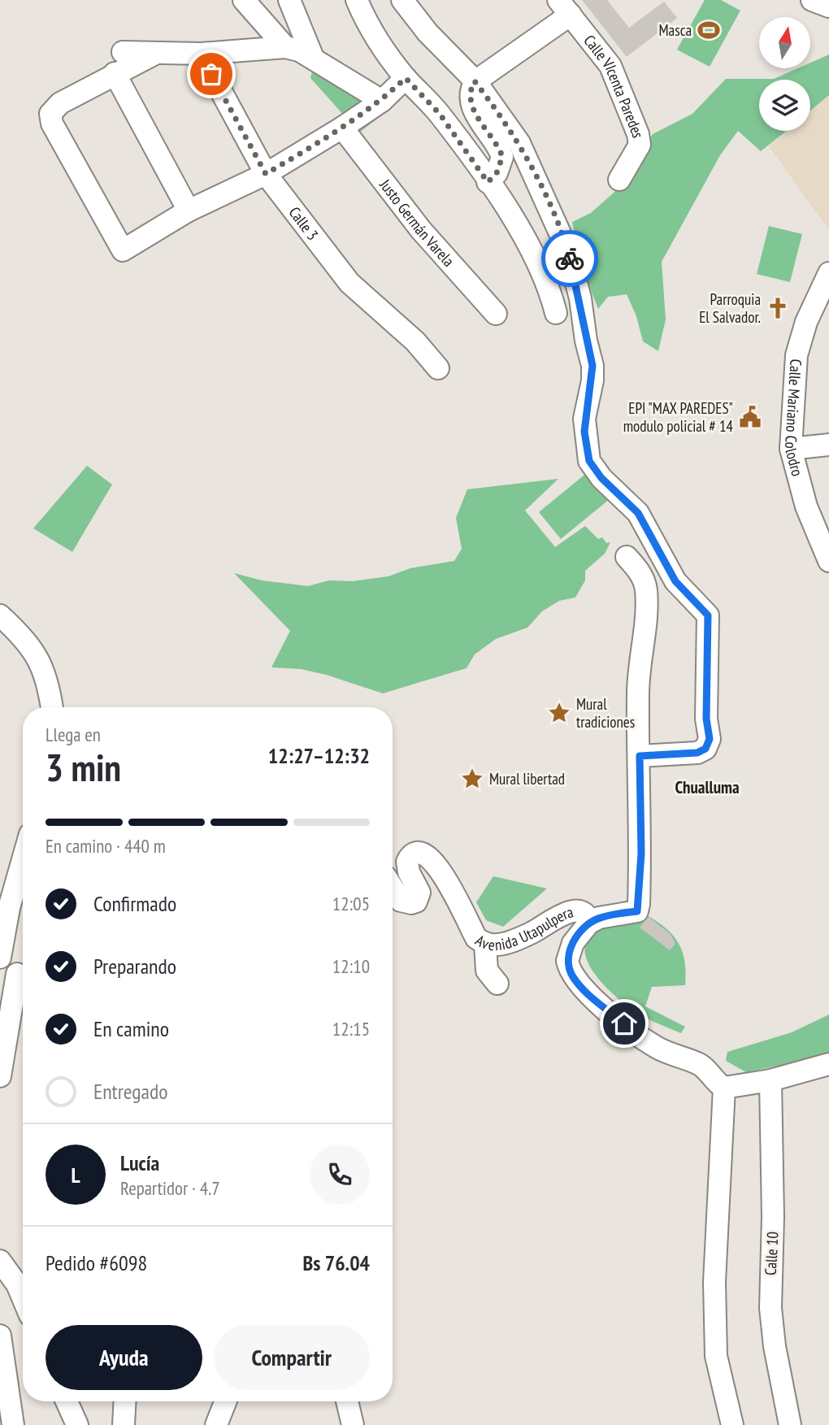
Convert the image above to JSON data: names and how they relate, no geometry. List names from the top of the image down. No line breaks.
{"streets":{"street":["Calle VIcenta Paredes","Justo Germán Varela","Calle 3","Calle Mariano Colodro","Avenida Utapulpera","Calle 10"]},"districts":["Chualluma"],"places":{"sports":["Masca"],"church":["Parroquia El Salvador."],"public building":["EPI \"MAX PAREDES\" modulo policial # 14"],"place":["Mural tradiciones","Mural libertad"]},"north":"top","page":{"heading":["3 min","Llega en","12:27–12:32"],"panel":["Lucía","Repartidor · 4.7","Pedido #6098","Bs 76.04"],"bar":"En camino · 440 m","list":[["Confirmado","12:05"],["Preparando","12:10"],["En camino","12:15"],"Entregado"],"round":"L","buttons":["Ayuda","Compartir"]}}
